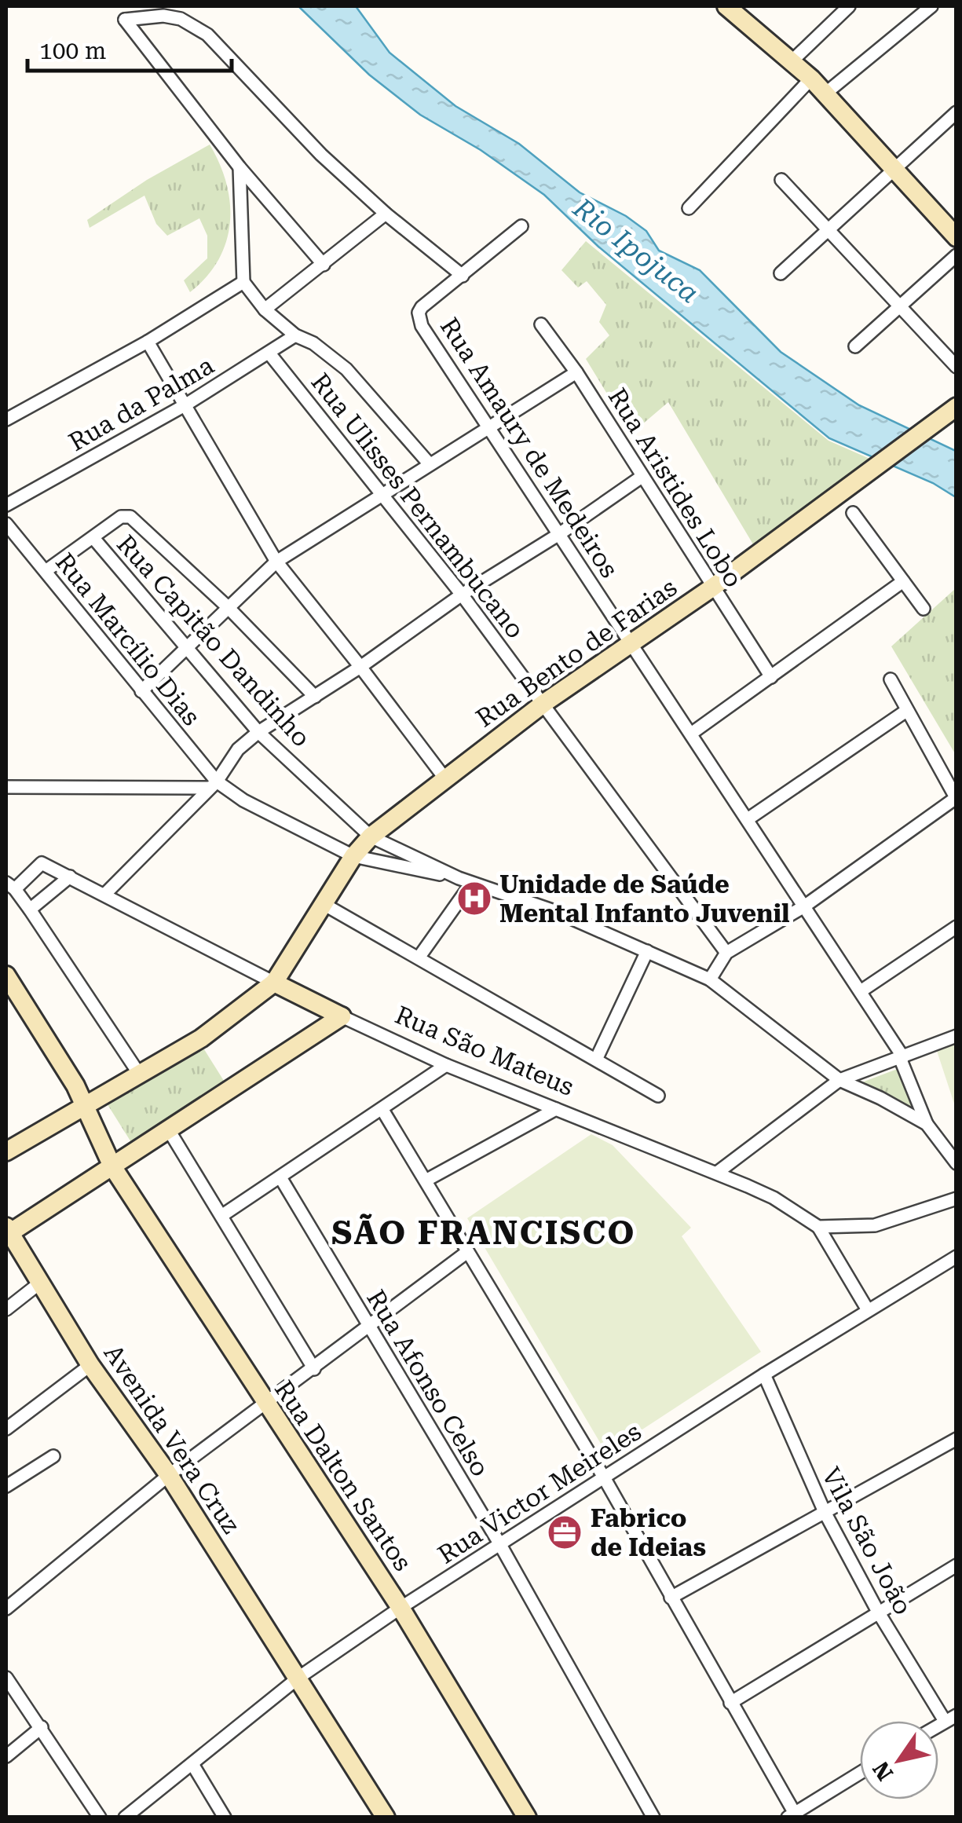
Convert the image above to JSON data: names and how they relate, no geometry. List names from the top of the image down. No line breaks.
{"streets":{"street":["Rua da Palma","Rua Amaury de Medeiros","Rua Aristides Lobo","Rua Ulisses Pernambucano","Rua Marcílio Dias","Rua Capitão Dandinho","Rua Bento de Farias","Rua São Mateus","Rua Afonso Celso","Avenida Vera Cruz","Rua Dalton Santos","Rua Victor Meireles","Vila São João"]},"crossings":[["Rua da Palma","Rua Ulisses Pernambucano"],["Rua Amaury de Medeiros","Rua Bento de Farias"],["Rua Aristides Lobo","Rua Bento de Farias"],["Rua Ulisses Pernambucano","Rua Bento de Farias"],["Rua Marcílio Dias","Rua Capitão Dandinho"],["Rua Marcílio Dias","Rua Bento de Farias"],["Rua Capitão Dandinho","Rua Bento de Farias"],["Rua Bento de Farias","Rua São Mateus"],["Rua Afonso Celso","Rua Victor Meireles"],["Avenida Vera Cruz","Rua Victor Meireles"],["Rua Dalton Santos","Rua Victor Meireles"],["Rua Victor Meireles","Vila São João"]],"districts":["SÃO FRANCISCO"],"water":["Rio Ipojuca"],"places":{"hospital":["Unidade de Saúde Mental Infanto Juvenil"],"office":["Fabrico de Ideias"]},"scale_bar":"100 m","north":"bottom left"}
